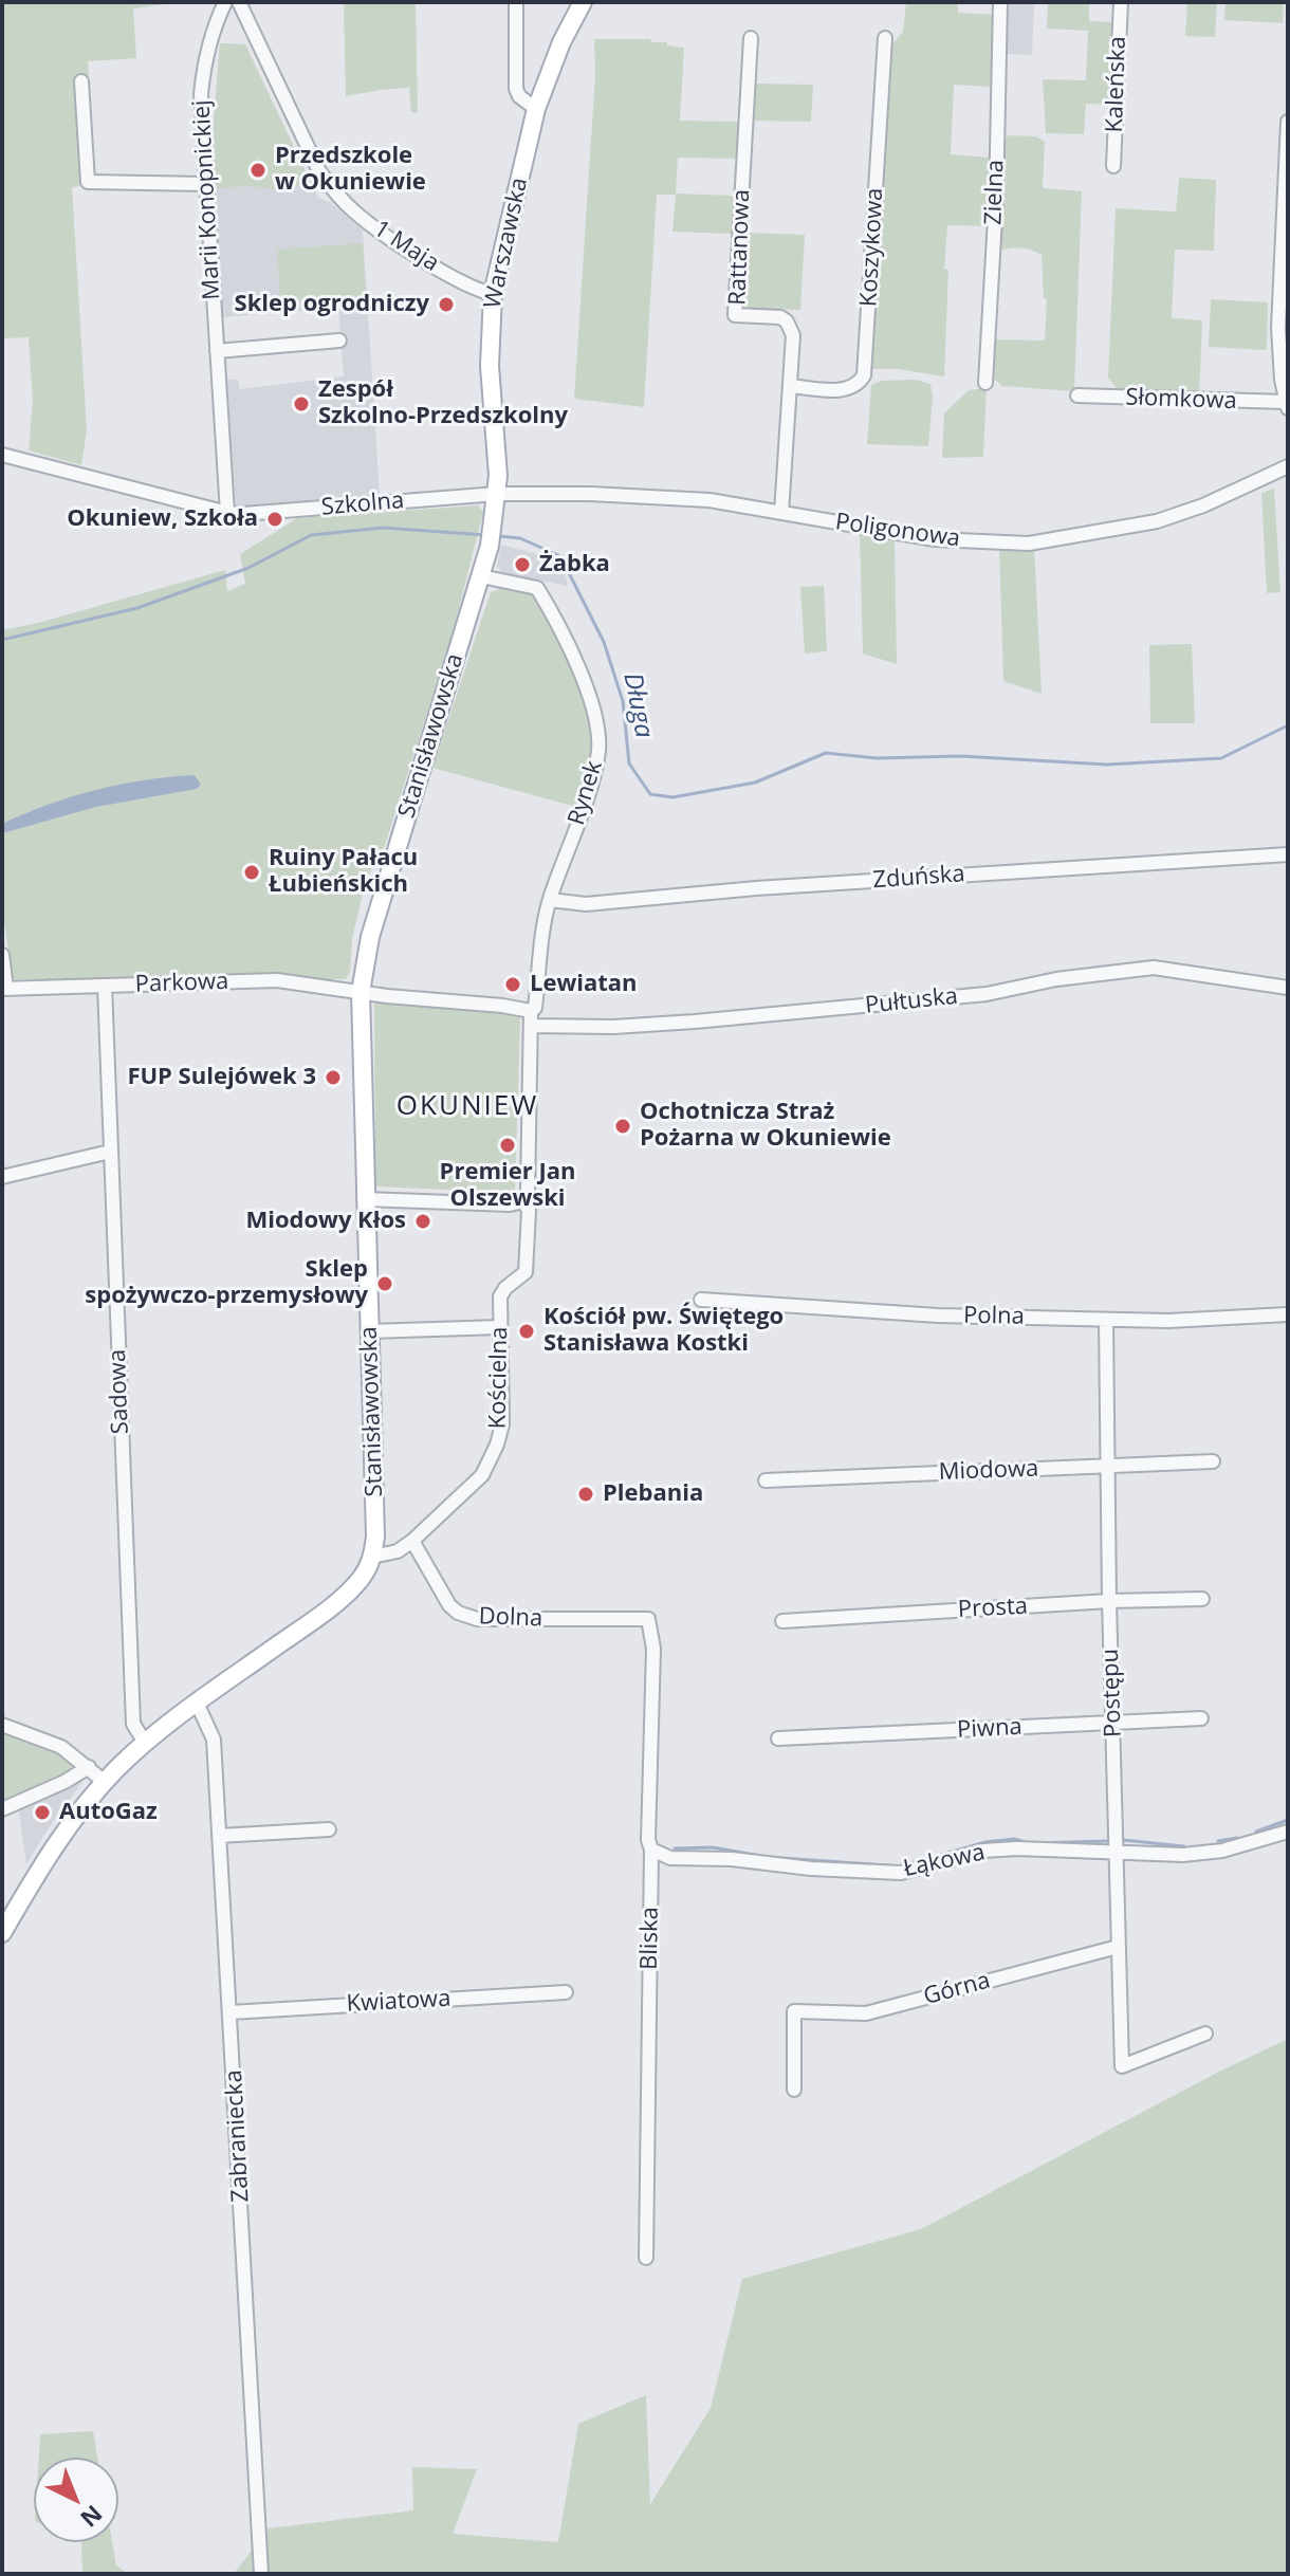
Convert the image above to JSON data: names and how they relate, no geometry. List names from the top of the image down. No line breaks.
{"streets":{"main road":["Warszawska","Stanisławowska"],"street":["Kaleńska","Zielna","Marii Konopnickiej","1 Maja","Rattanowa","Koszykowa","Słomkowa","Szkolna","Poligonowa","Rynek","Zduńska","Parkowa","Pułtuska","Polna","Kościelna","Sadowa","Miodowa","Prosta","Dolna","Postępu","Piwna","Łąkowa","Bliska","Górna","Kwiatowa","Zabraniecka"]},"crossings":[["Marii Konopnickiej","Szkolna"],["Warszawska","1 Maja"],["Warszawska","Szkolna"],["Warszawska","Poligonowa"],["Warszawska","Stanisławowska"],["Rattanowa","Koszykowa"],["Rattanowa","Poligonowa"],["Szkolna","Poligonowa"],["Stanisławowska","Rynek"],["Stanisławowska","Parkowa"],["Stanisławowska","Kościelna"],["Stanisławowska","Sadowa"],["Stanisławowska","Zabraniecka"],["Rynek","Zduńska"],["Rynek","Pułtuska"],["Rynek","Kościelna"],["Parkowa","Sadowa"],["Polna","Postępu"],["Kościelna","Dolna"],["Miodowa","Postępu"],["Prosta","Postępu"],["Dolna","Bliska"],["Postępu","Piwna"],["Postępu","Łąkowa"],["Postępu","Górna"],["Łąkowa","Bliska"],["Kwiatowa","Zabraniecka"]],"districts":["OKUNIEW"],"water":["Długa"],"places":["Przedszkole w Okuniewie","Sklep ogrodniczy","Zespół Szkolno-Przedszkolny","Okuniew, Szkoła","Żabka","Ruiny Pałacu Łubieńskich","Lewiatan","FUP Sulejówek 3","Ochotnicza Straż Pożarna w Okuniewie","Premier Jan Olszewski","Miodowy Kłos","Sklep spożywczo-przemysłowy","Kościół pw. Świętego Stanisława Kostki","Plebania","AutoGaz"],"north":"bottom right"}
